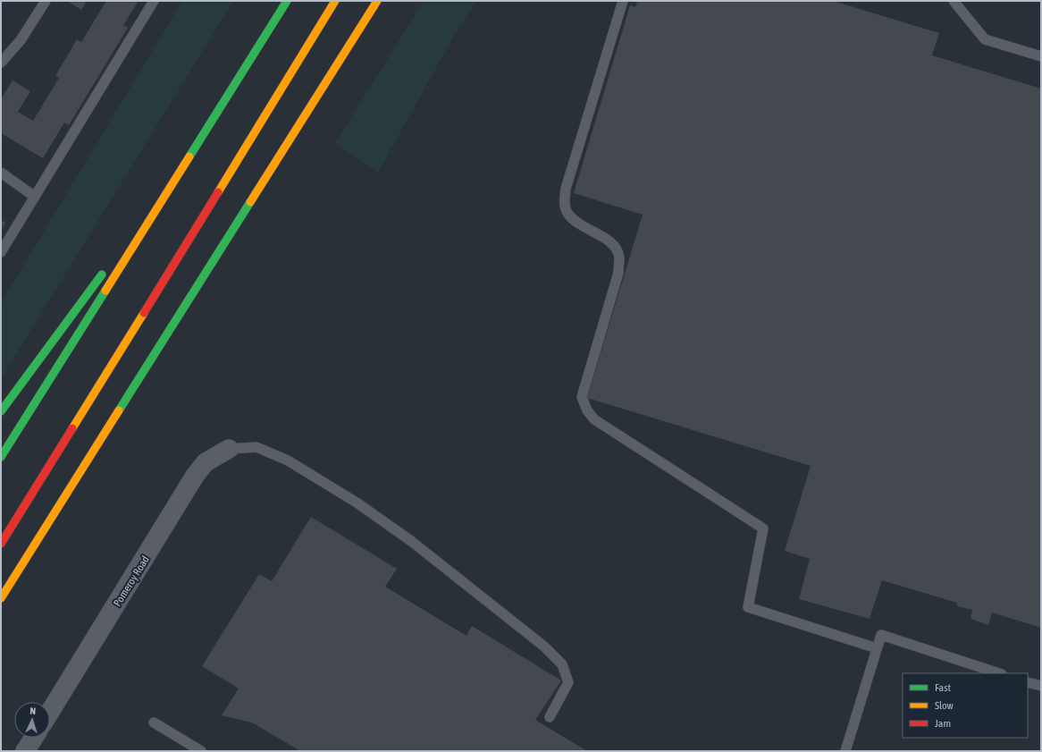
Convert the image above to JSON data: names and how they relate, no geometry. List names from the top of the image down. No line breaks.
{"streets":{"street":["Pomeroy Road"]},"legend":["Fast","Slow","Jam"],"north":"top"}
